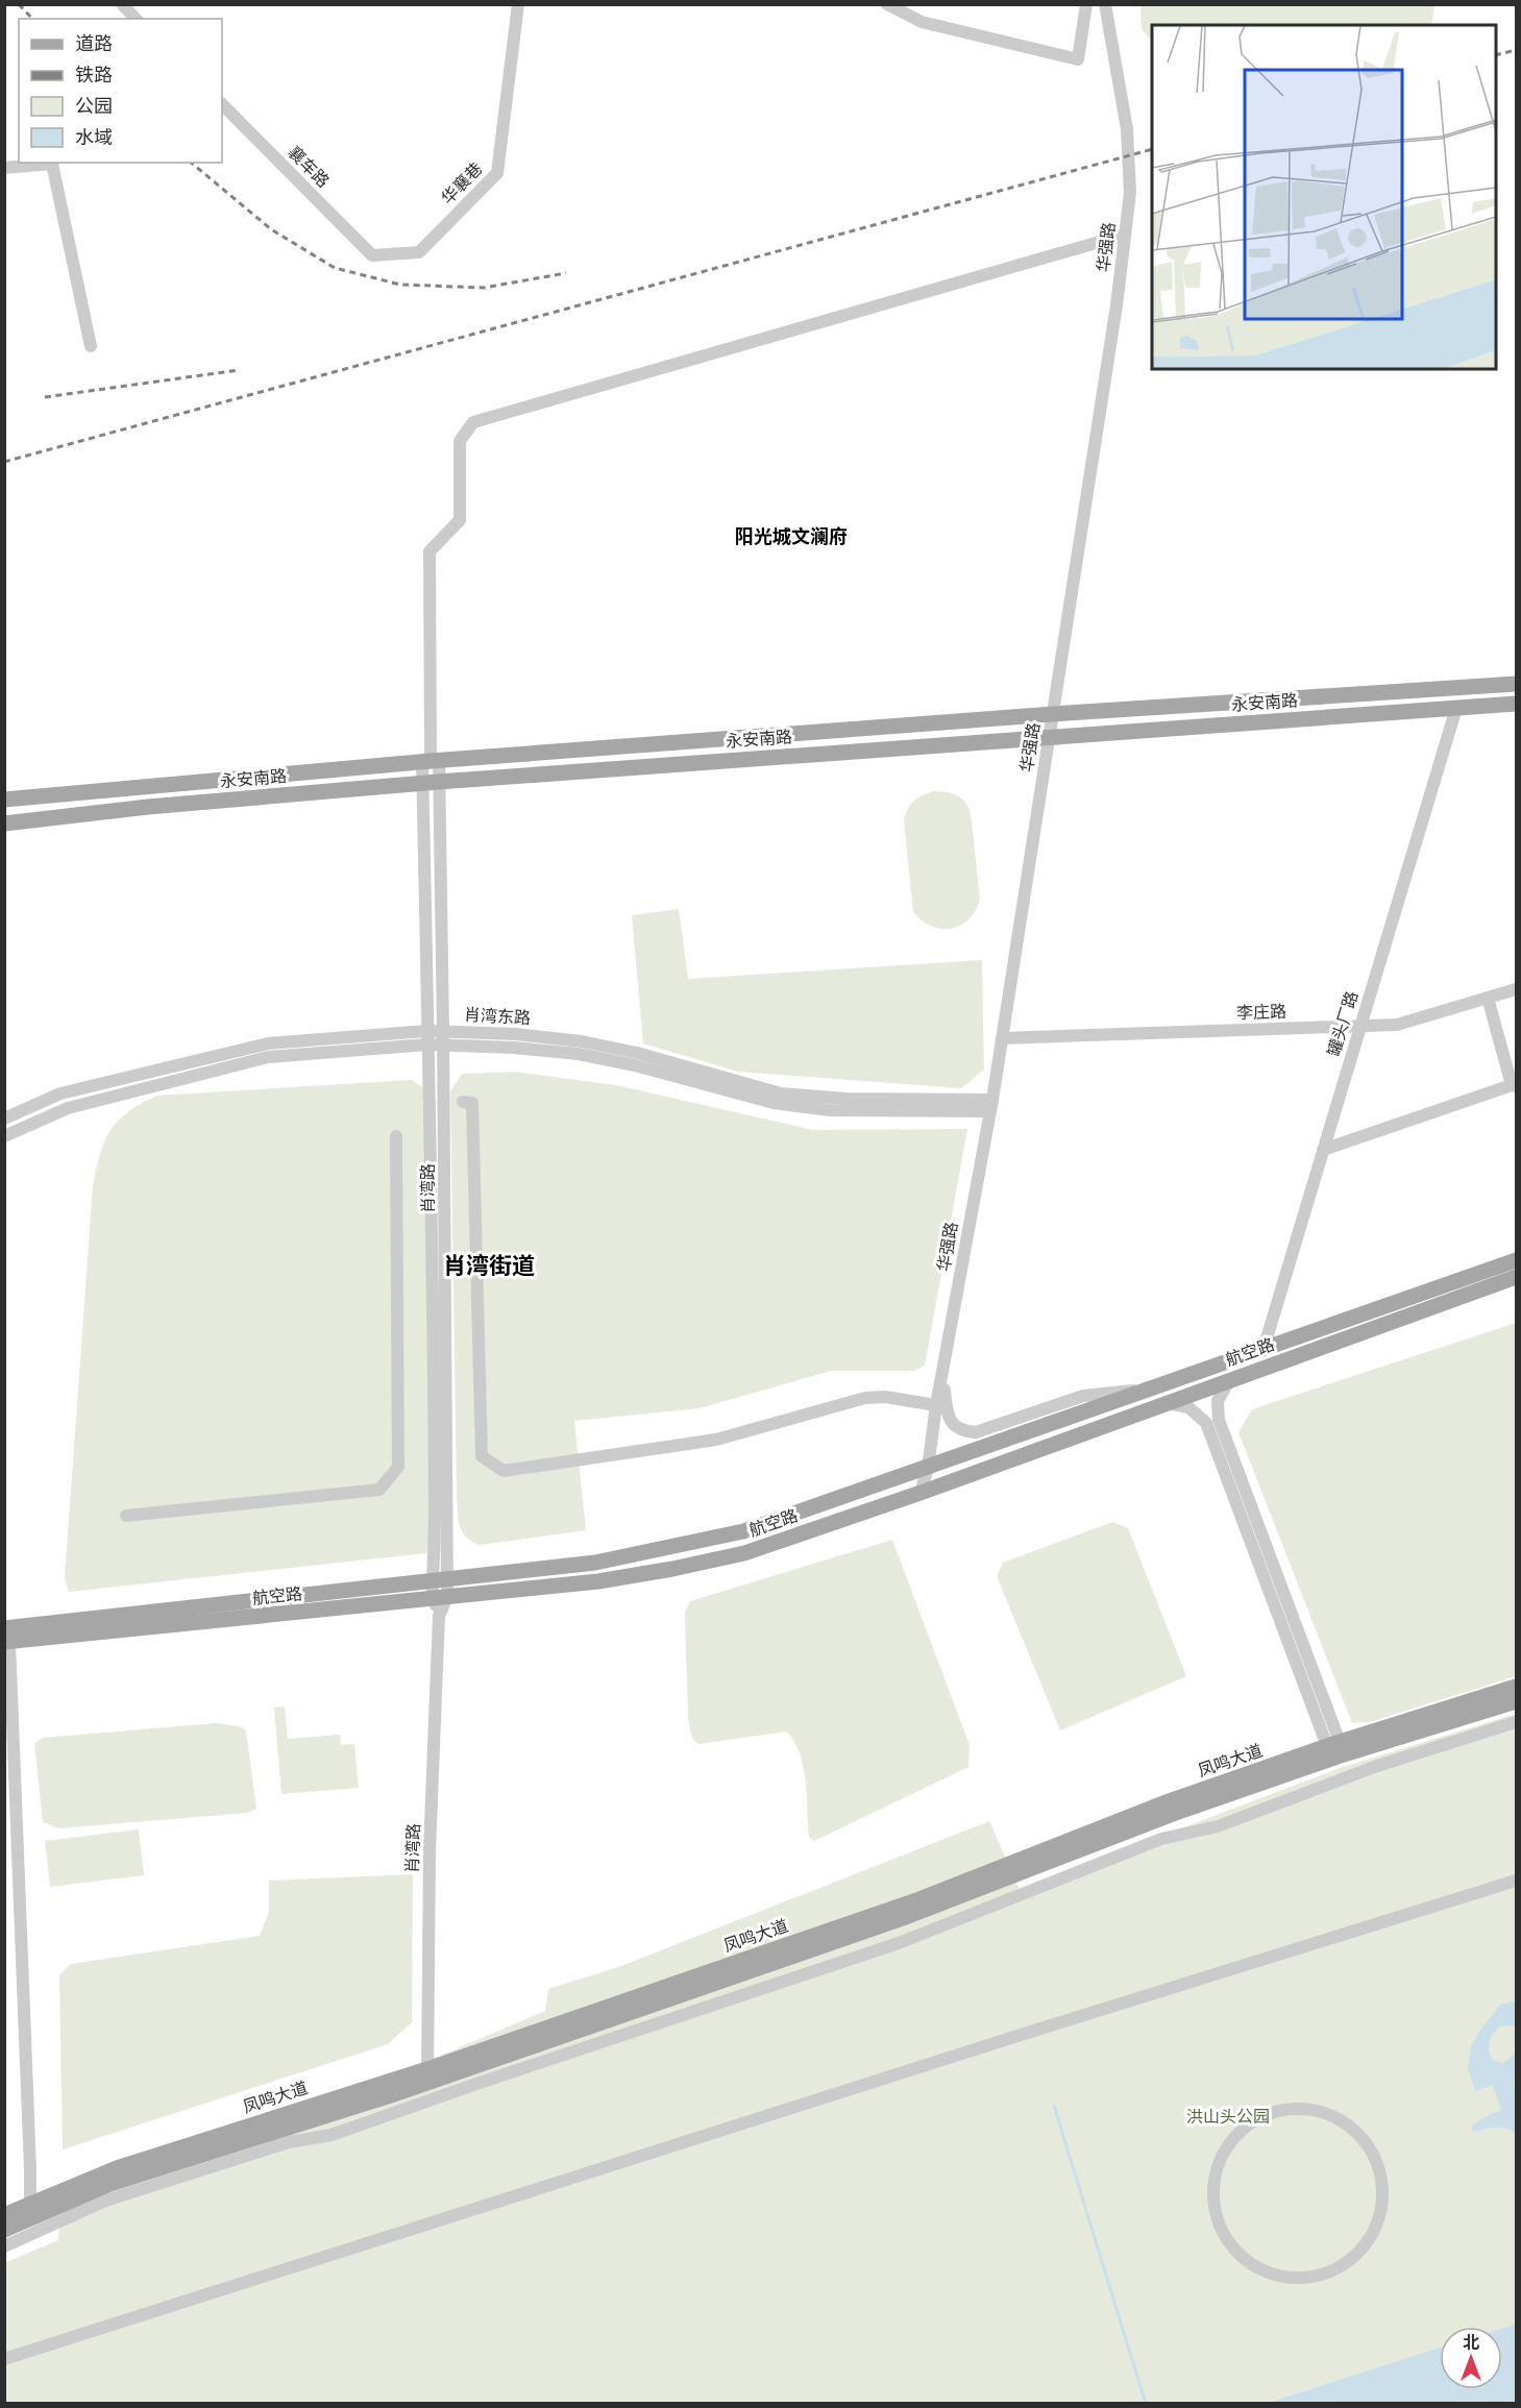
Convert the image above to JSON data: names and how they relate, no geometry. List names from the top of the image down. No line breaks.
{"streets":{"main road":["永安南路","航空路","凤鸣大道"],"street":["襄车路","华襄巷","华强路","李庄路","肖湾东路","罐头厂路","肖湾路"]},"crossings":[["襄车路","华襄巷"],["华强路","永安南路"],["华强路","李庄路"],["华强路","肖湾东路"],["华强路","肖湾路"],["华强路","航空路"],["永安南路","罐头厂路"],["永安南路","肖湾路"],["李庄路","罐头厂路"],["肖湾东路","肖湾路"],["罐头厂路","航空路"],["肖湾路","航空路"],["肖湾路","凤鸣大道"]],"districts":["阳光城文澜府","肖湾街道"],"parks":["洪山头公园"],"legend":["道路","铁路","公园","水域"],"north":"top"}
